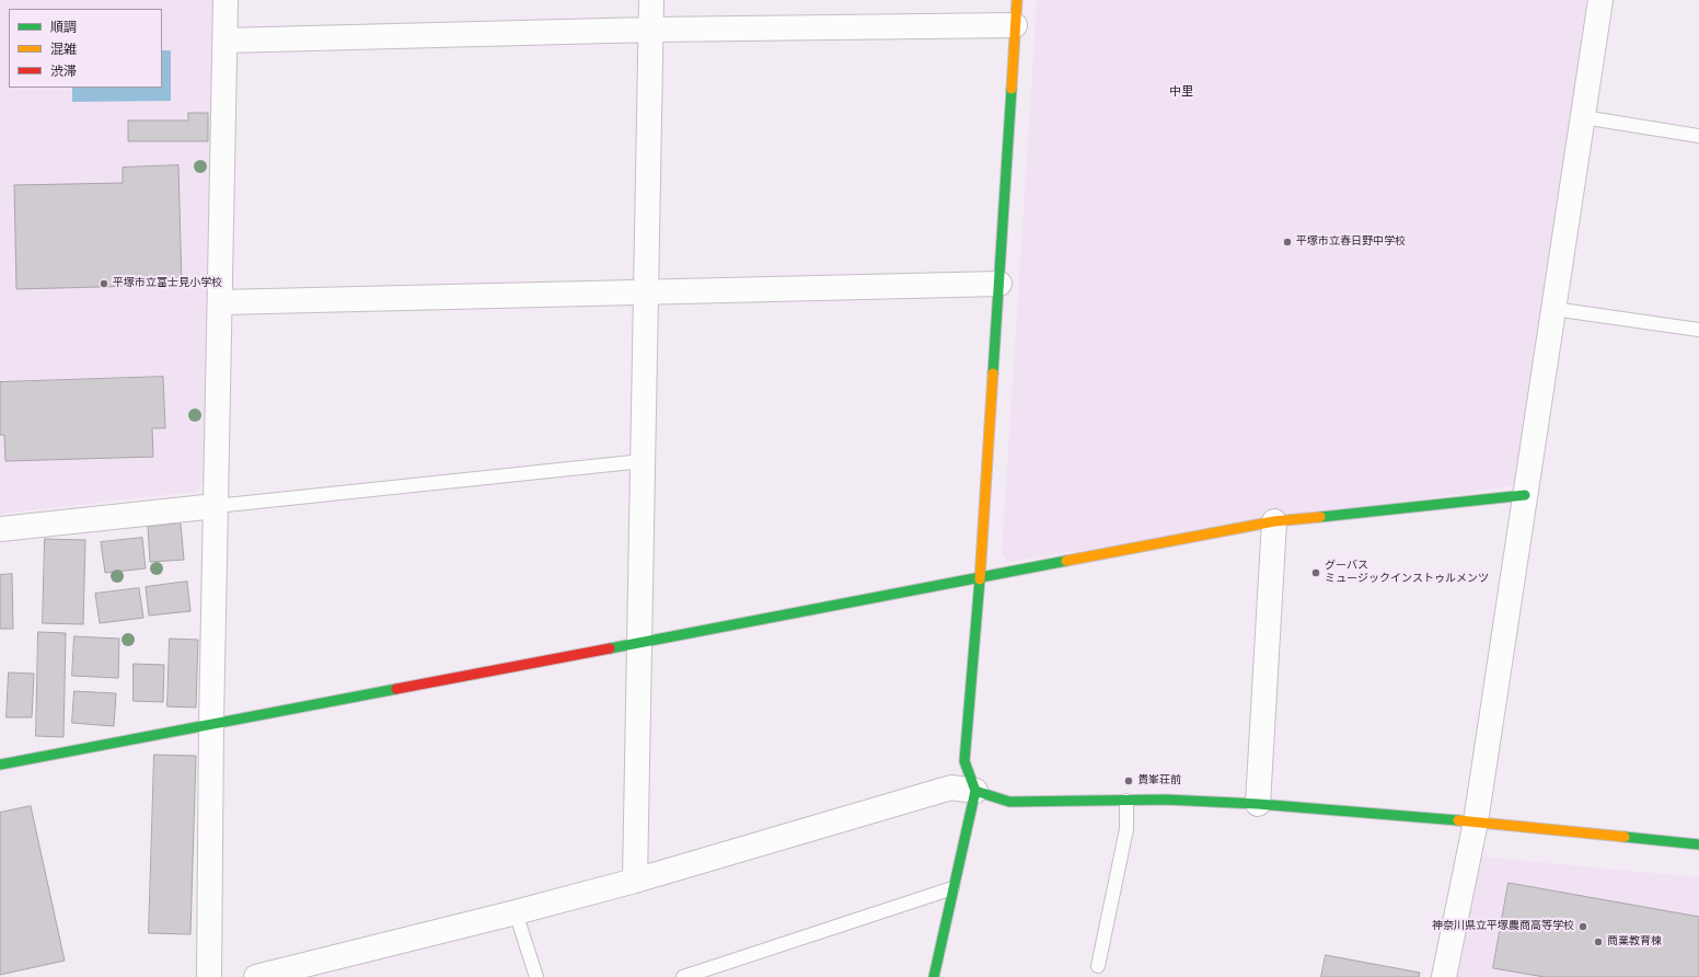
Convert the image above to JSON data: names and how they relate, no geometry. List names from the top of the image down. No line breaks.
{"districts":["中里"],"places":["平塚市立春日野中学校","平塚市立富士見小学校","グーバス ミュージックインストゥルメンツ","貴峯荘前","神奈川県立平塚農商高等学校","商業教育棟"],"legend":["順調","混雑","渋滞"]}
